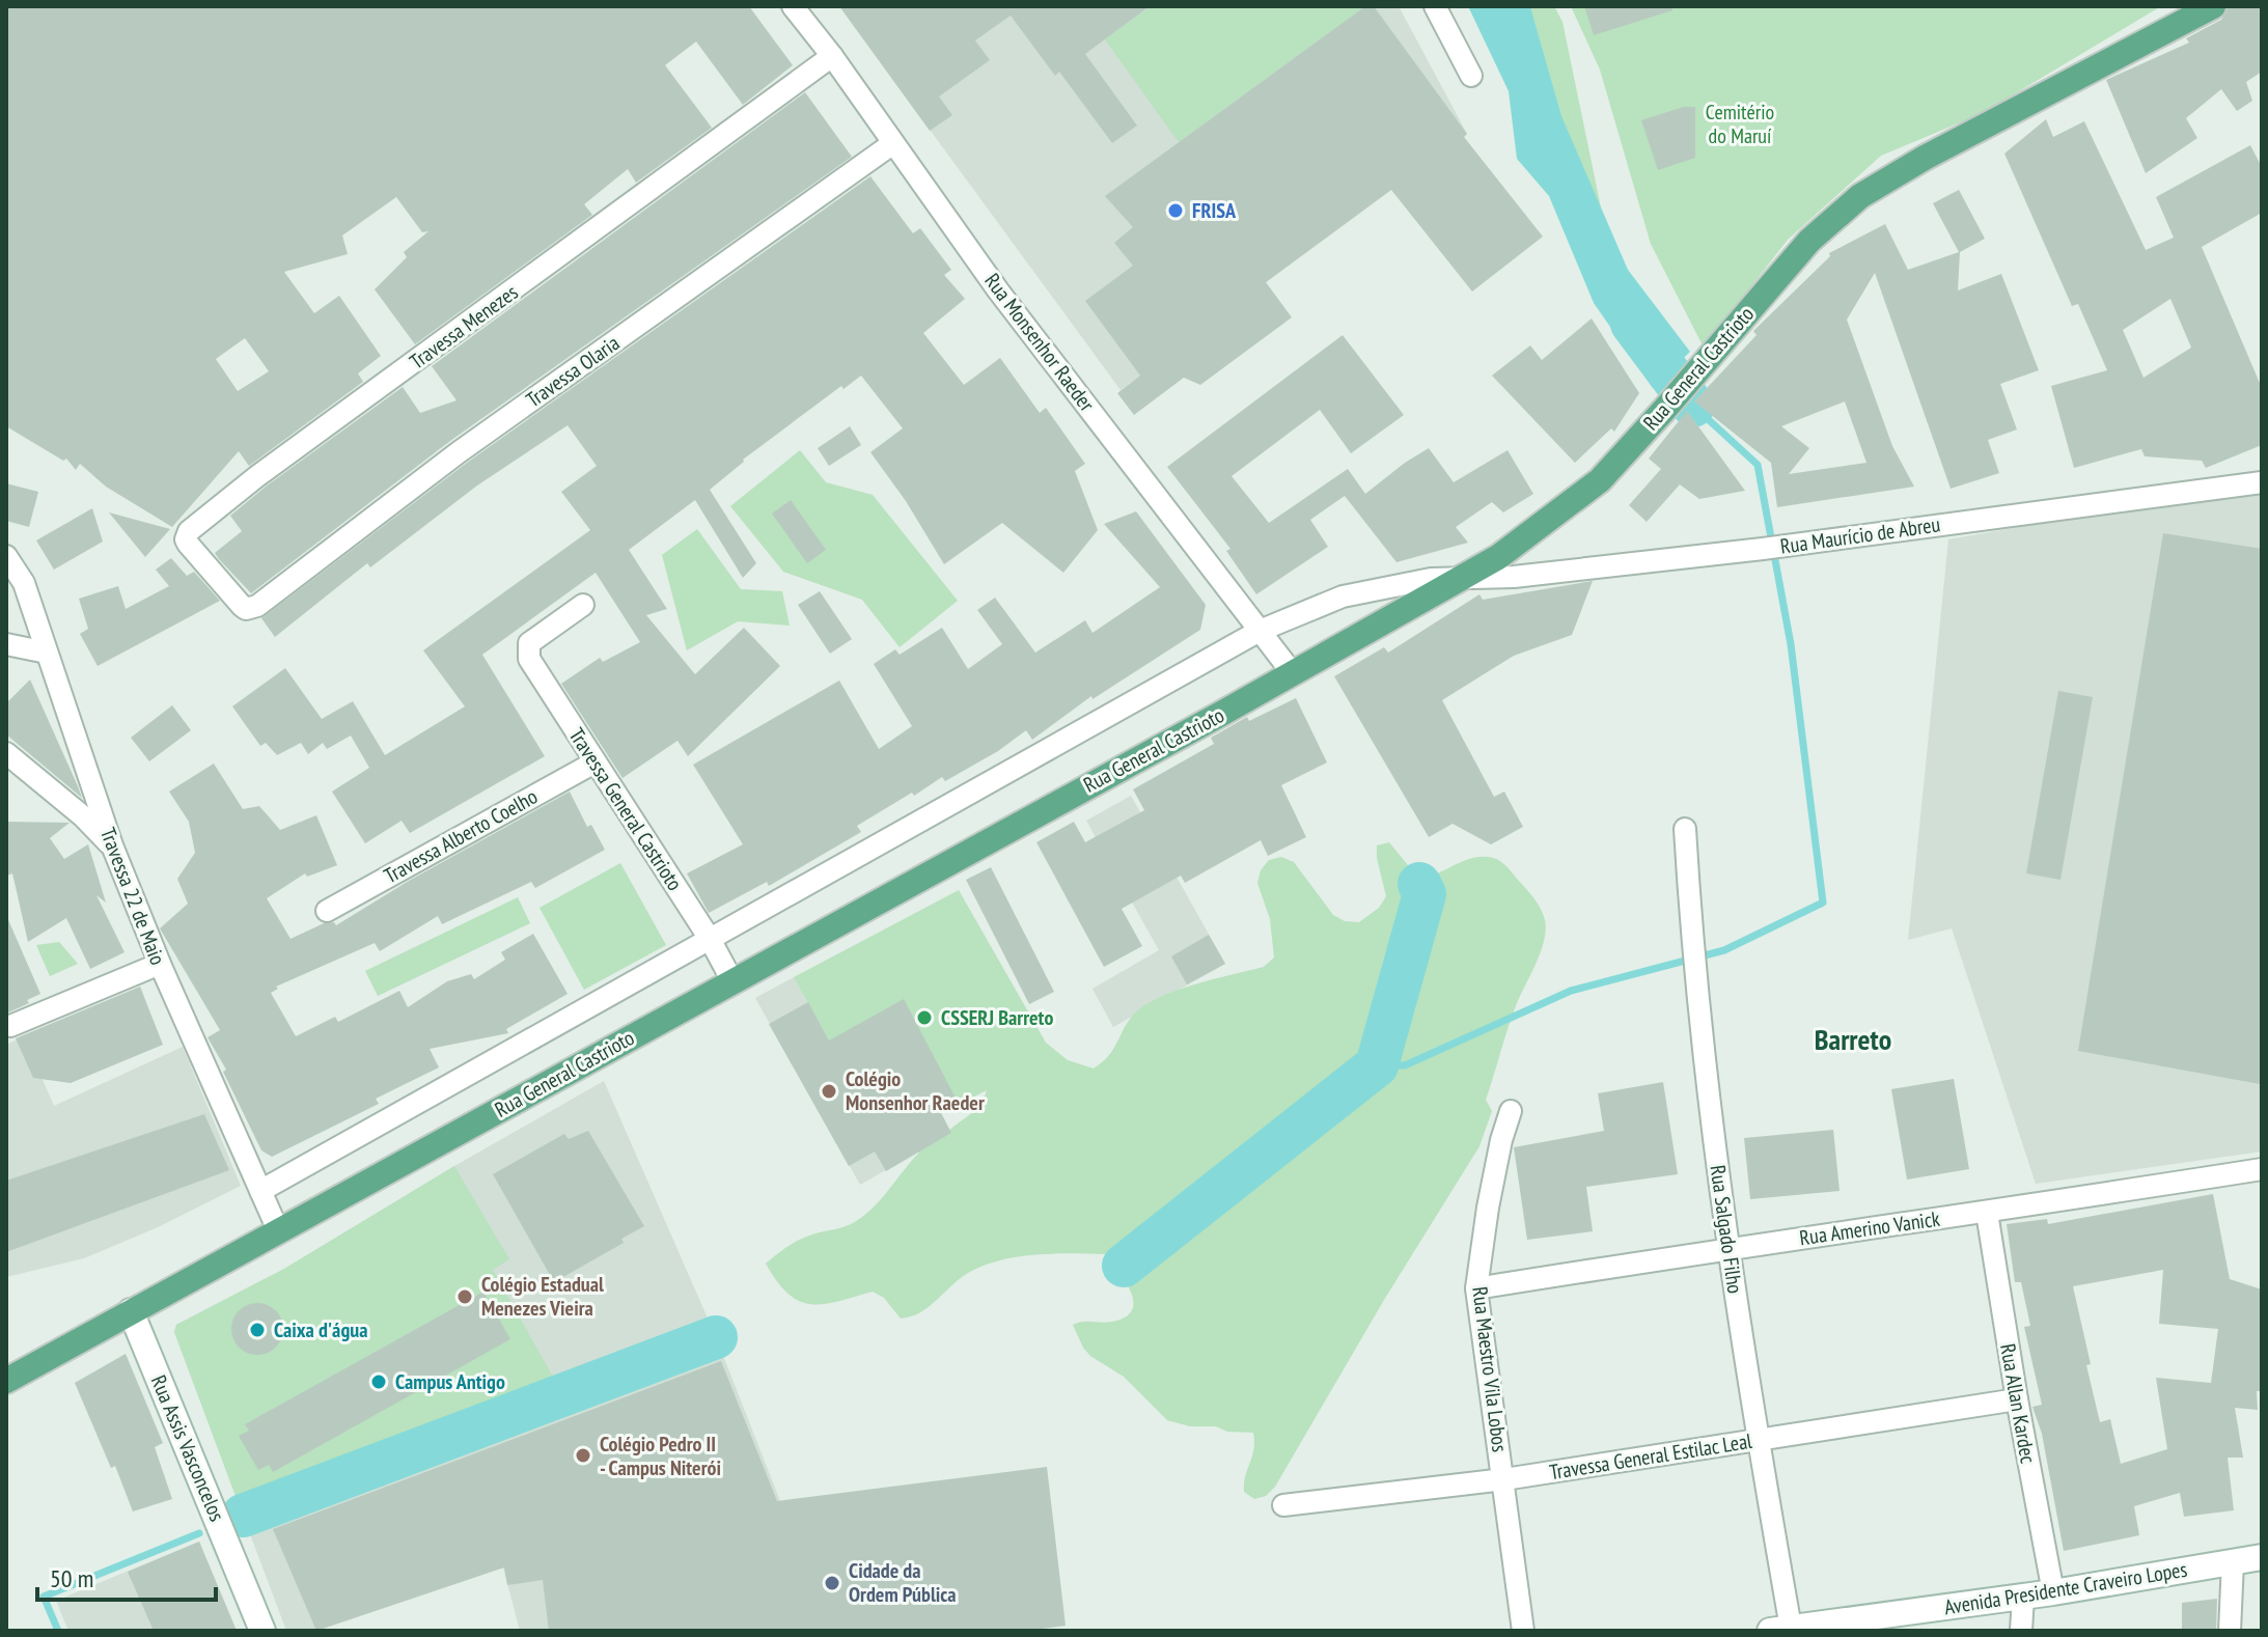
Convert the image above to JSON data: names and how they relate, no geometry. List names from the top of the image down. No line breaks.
{"streets":{"main road":["Rua General Castrioto","Rua Assis Vasconcelos","Avenida Presidente Craveiro Lopes"],"street":["Travessa Menezes","Rua Monsenhor Raeder","Travessa Olaria","Rua Maurício de Abreu","Travessa General Castrioto","Travessa Alberto Coelho","Travessa 22 de Maio","Rua Amerino Vanick","Rua Salgado Filho","Rua Maestro Vila Lobos","Rua Allan Kardec","Travessa General Estilac Leal"]},"crossings":[["Travessa Menezes","Rua Monsenhor Raeder"],["Travessa Menezes","Travessa Olaria"],["Rua Monsenhor Raeder","Rua General Castrioto"],["Rua Monsenhor Raeder","Travessa Olaria"],["Rua Monsenhor Raeder","Rua Maurício de Abreu"],["Rua General Castrioto","Rua Maurício de Abreu"],["Rua General Castrioto","Travessa General Castrioto"],["Rua General Castrioto","Travessa 22 de Maio"],["Rua General Castrioto","Rua Assis Vasconcelos"],["Rua Maurício de Abreu","Travessa General Castrioto"],["Rua Maurício de Abreu","Travessa 22 de Maio"],["Travessa General Castrioto","Travessa Alberto Coelho"],["Rua Amerino Vanick","Rua Salgado Filho"],["Rua Amerino Vanick","Rua Maestro Vila Lobos"],["Rua Amerino Vanick","Rua Allan Kardec"],["Rua Salgado Filho","Travessa General Estilac Leal"],["Rua Salgado Filho","Avenida Presidente Craveiro Lopes"],["Rua Maestro Vila Lobos","Travessa General Estilac Leal"],["Rua Allan Kardec","Travessa General Estilac Leal"],["Rua Allan Kardec","Avenida Presidente Craveiro Lopes"]],"districts":["Barreto"],"parks":["Cemitério do Maruí"],"places":["FRISA","CSSERJ Barreto","Colégio Monsenhor Raeder","Colégio Estadual Menezes Vieira","Caixa d'água","Campus Antigo","Colégio Pedro II - Campus Niterói","Cidade da Ordem Pública"],"scale_bar":"50 m"}
